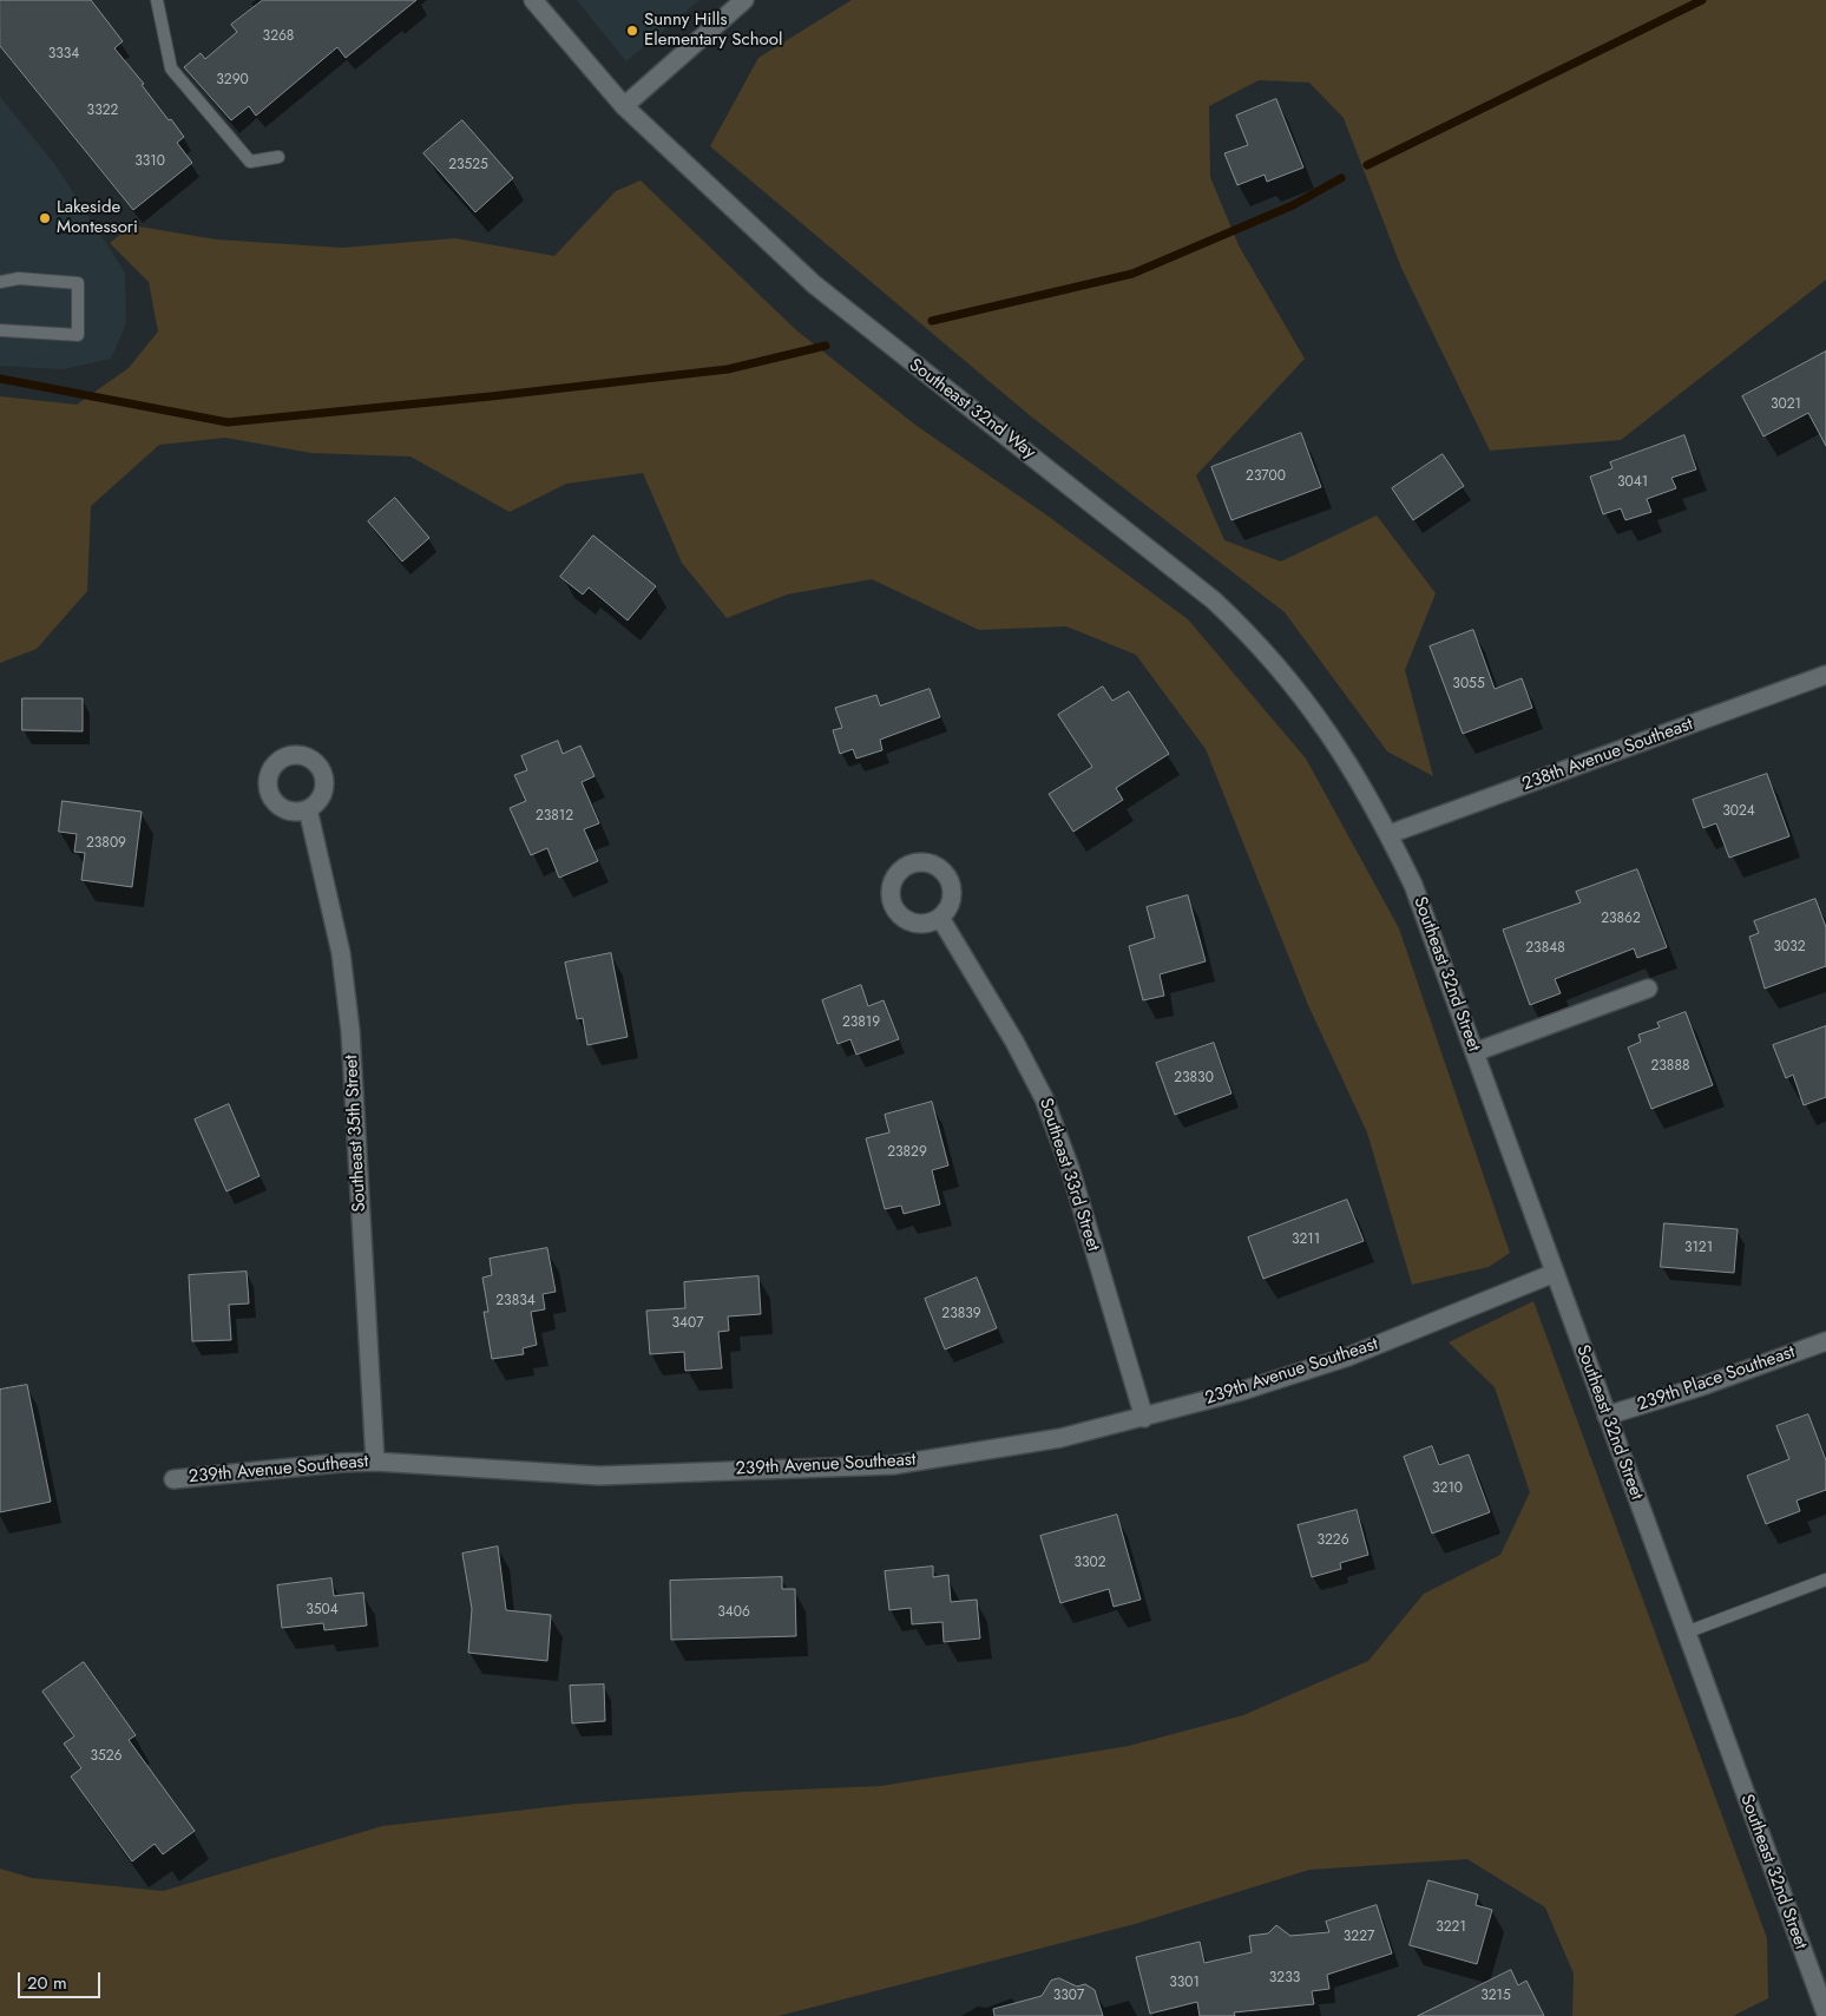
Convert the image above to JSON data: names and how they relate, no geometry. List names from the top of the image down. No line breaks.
{"streets":{"street":["Southeast 32nd Way","238th Avenue Southeast","Southeast 32nd Street","Southeast 35th Street","Southeast 33rd Street","239th Avenue Southeast","239th Place Southeast"]},"crossings":[["Southeast 32nd Way","238th Avenue Southeast"],["Southeast 32nd Way","Southeast 32nd Street"],["238th Avenue Southeast","Southeast 32nd Street"],["Southeast 32nd Street","239th Avenue Southeast"],["Southeast 32nd Street","239th Place Southeast"],["Southeast 35th Street","239th Avenue Southeast"],["Southeast 33rd Street","239th Avenue Southeast"]],"places":["Sunny Hills Elementary School","Lakeside Montessori"],"house_numbers":["3268","3334","3290","3322","3310","23525","3021","23700","3041","3055","3024","23812","23809","23862","3032","23848","23819","23888","23830","23829","3211","3121","23834","23839","3407","3210","3226","3302","3504","3406","3526","3221","3227","3233","3301","3307","3215"],"scale_bar":"20 m"}
